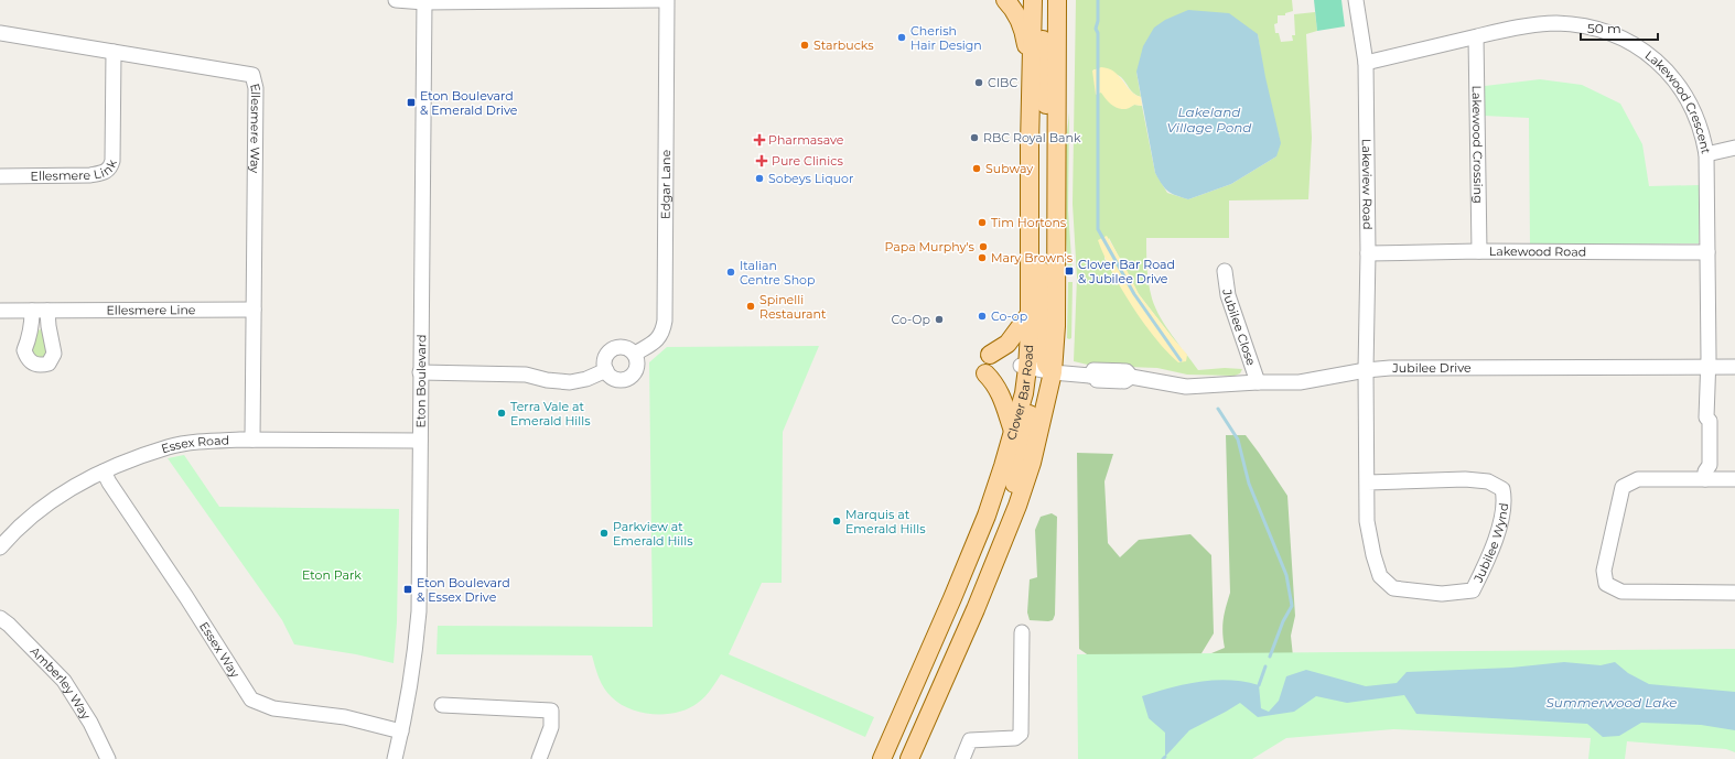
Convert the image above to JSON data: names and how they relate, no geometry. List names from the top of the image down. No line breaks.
{"streets":{"main road":["Clover Bar Road"],"street":["Lakewood Crescent","Ellesmere Way","Lakewood Crossing","Ellesmere Link","Edgar Lane","Lakeview Road","Lakewood Road","Ellesmere Line","Jubilee Close","Jubilee Drive","Eton Boulevard","Essex Road","Jubilee Wynd","Essex Way","Amberley Way"]},"crossings":[["Lakewood Crescent","Lakewood Crossing"],["Lakewood Crescent","Lakeview Road"],["Lakewood Crescent","Lakewood Road"],["Lakewood Crescent","Jubilee Drive"],["Ellesmere Way","Ellesmere Link"],["Ellesmere Way","Ellesmere Line"],["Ellesmere Way","Essex Road"],["Lakewood Crossing","Lakewood Road"],["Lakeview Road","Lakewood Road"],["Lakeview Road","Jubilee Drive"],["Lakeview Road","Jubilee Wynd"],["Jubilee Close","Jubilee Drive"],["Jubilee Drive","Jubilee Wynd"],["Eton Boulevard","Essex Road"],["Eton Boulevard","Essex Way"],["Essex Road","Essex Way"]],"water":["Lakeland Village Pond","Summerwood Lake"],"parks":["Eton Park"],"places":{"other":["Cherish Hair Design","Starbucks","CIBC","RBC Royal Bank","Subway","Sobeys Liquor","Tim Hortons","Papa Murphy's","Mary Brown's","Italian Centre Shop","Spinelli Restaurant","Co-op","Co-Op","Terra Vale at Emerald Hills","Marquis at Emerald Hills","Parkview at Emerald Hills"],"transit":["Eton Boulevard & Emerald Drive","Clover Bar Road & Jubilee Drive","Eton Boulevard & Essex Drive"],"health":["Pharmasave","Pure Clinics"]},"scale_bar":"50 m"}
